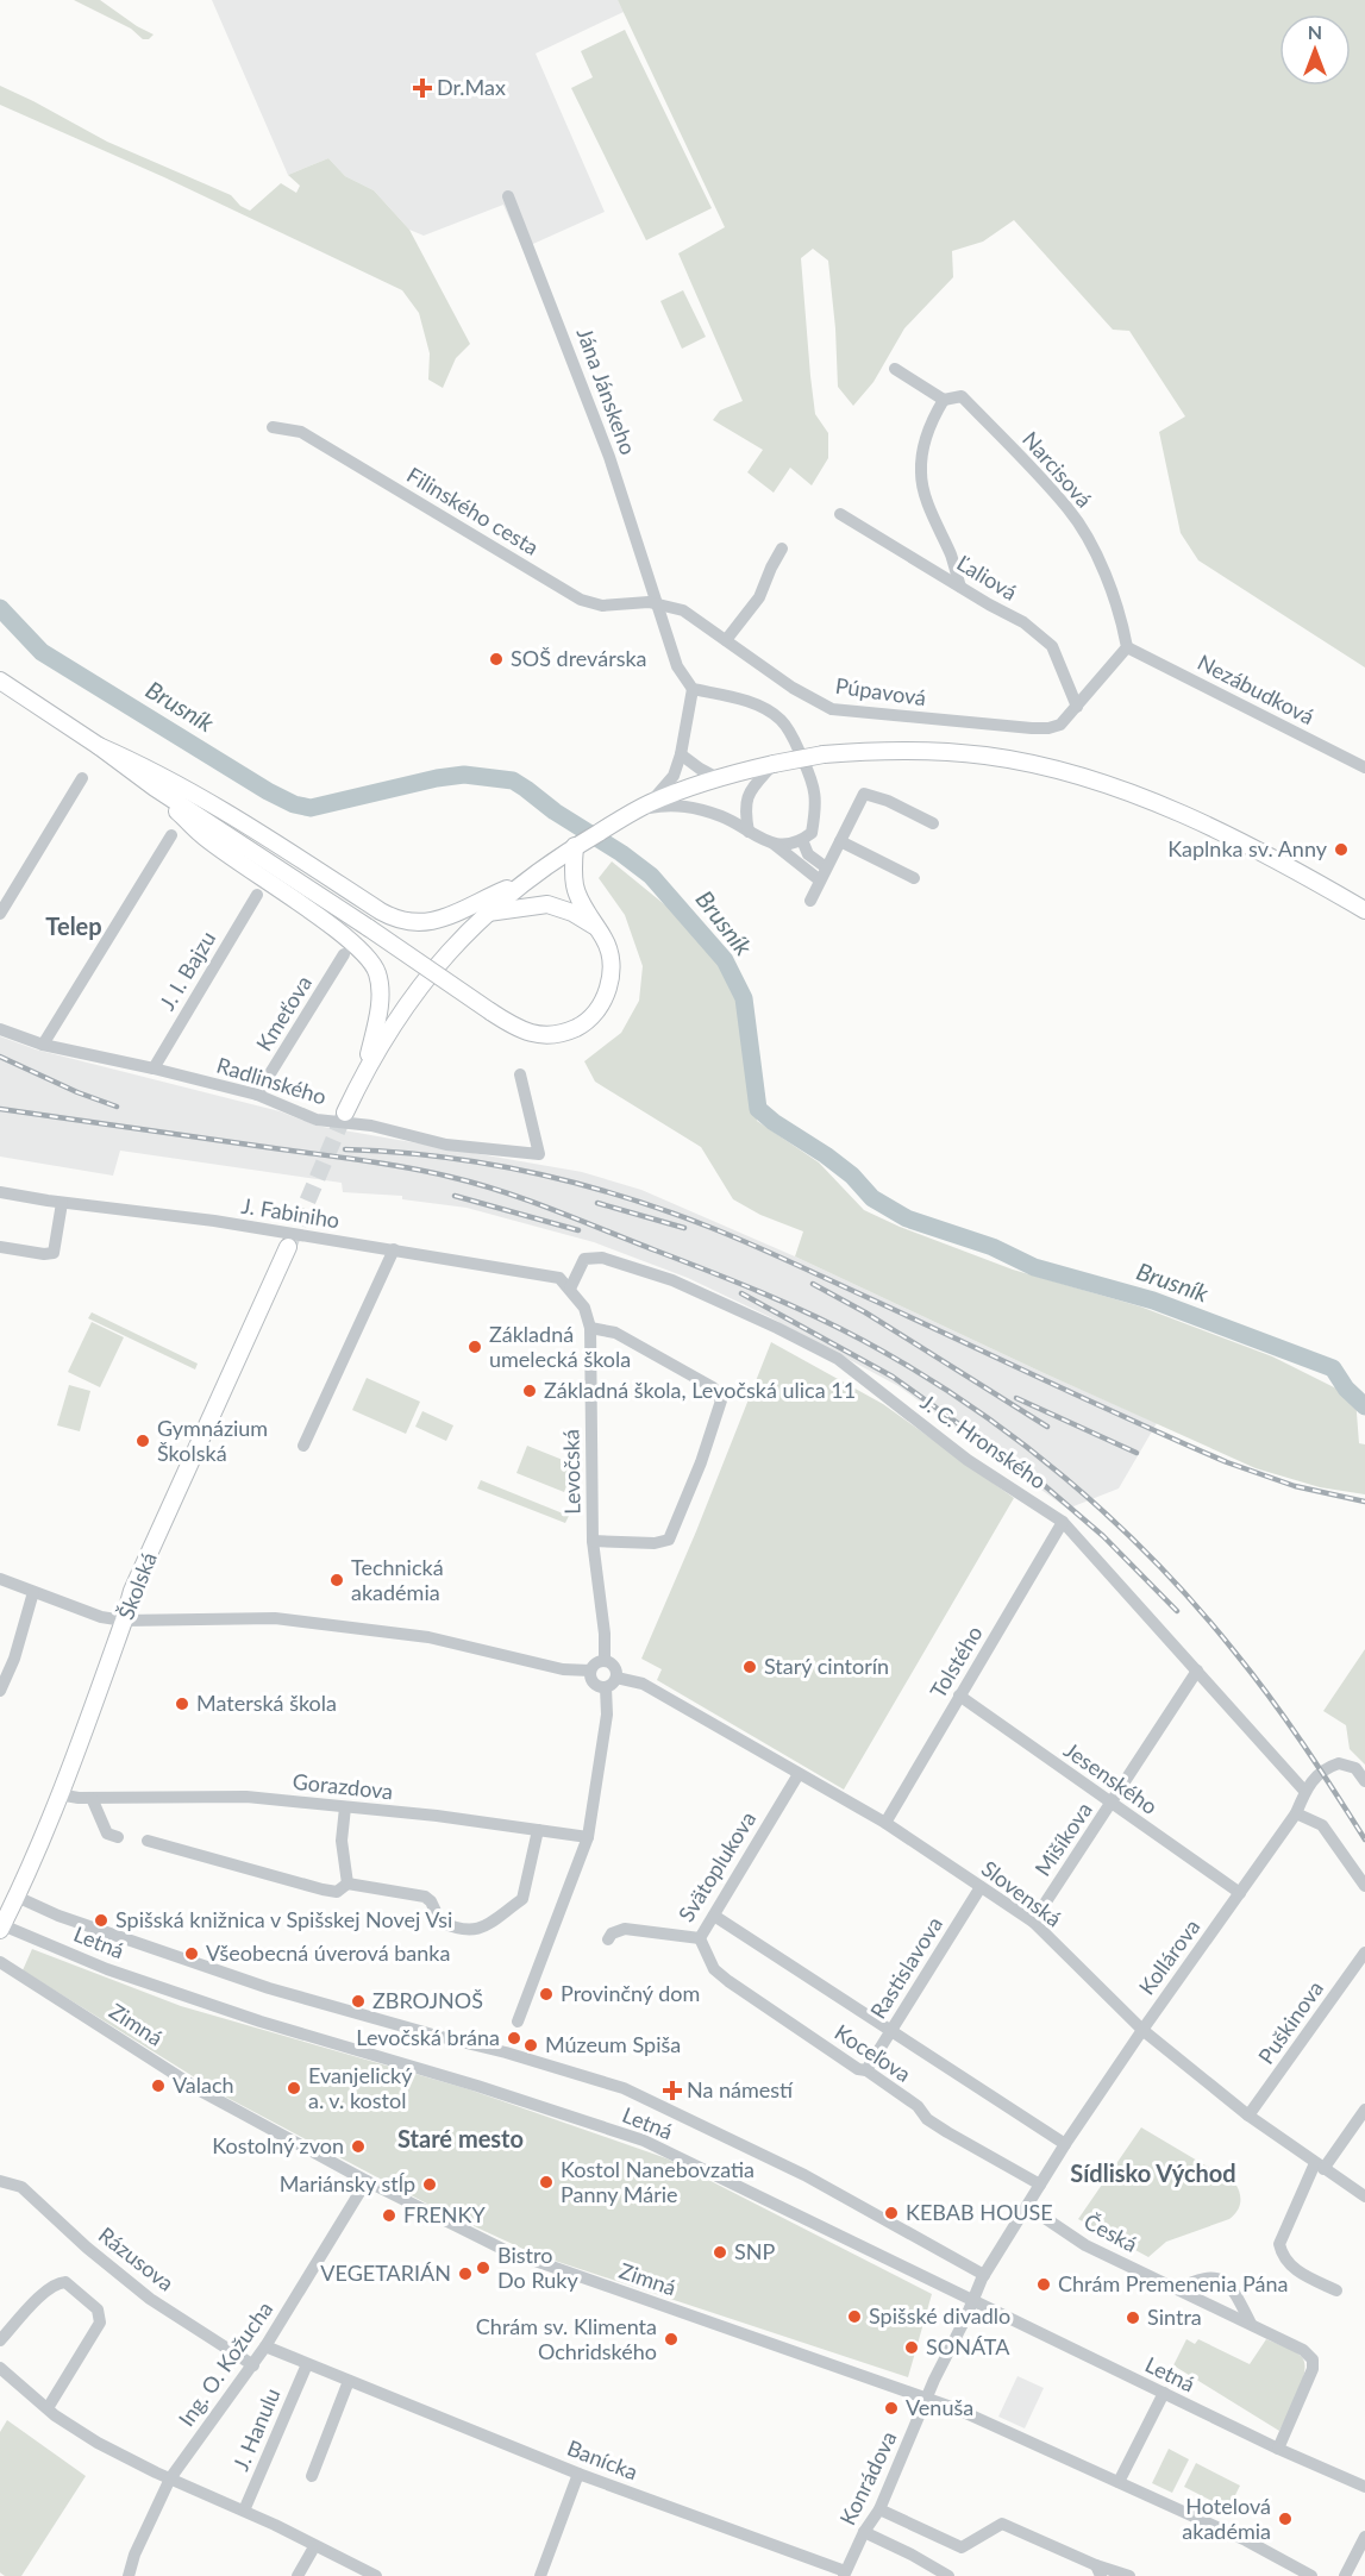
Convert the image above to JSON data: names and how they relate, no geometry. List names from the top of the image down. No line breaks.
{"streets":{"main road":["Školská"],"street":["Jána Jánskeho","Narcisová","Filinského cesta","Ľaliová","Nezábudková","Púpavová","J. I. Bajzu","Kmeťova","Radlinského","J. Fabiniho","J. C. Hronského","Levočská","Tolstého","Jesenského","Gorazdova","Mišíkova","Svätoplukova","Slovenská","Letná","Kollárova","Rastislavova","Puškinova","Zimná","Koceľova","Česká","Rázusova","Ing. O. Kožucha","J. Hanulu","Banícka","Konrádova"]},"crossings":[["Jána Jánskeho","Filinského cesta"],["Jána Jánskeho","Púpavová"],["Narcisová","Nezábudková"],["Filinského cesta","Púpavová"],["Ľaliová","Púpavová"],["J. I. Bajzu","Radlinského"],["Kmeťova","Radlinského"],["J. Fabiniho","J. C. Hronského"],["J. Fabiniho","Levočská"],["J. C. Hronského","Levočská"],["J. C. Hronského","Tolstého"],["J. C. Hronského","Mišíkova"],["J. C. Hronského","Kollárova"],["Levočská","Slovenská"],["Školská","Gorazdova"],["Školská","Letná"],["Tolstého","Jesenského"],["Tolstého","Slovenská"],["Jesenského","Mišíkova"],["Jesenského","Kollárova"],["Mišíkova","Slovenská"],["Svätoplukova","Slovenská"],["Svätoplukova","Koceľova"],["Slovenská","Kollárova"],["Slovenská","Rastislavova"],["Slovenská","Puškinova"],["Letná","Kollárova"],["Letná","Česká"],["Letná","Konrádova"],["Kollárova","Koceľova"],["Kollárova","Česká"],["Kollárova","Konrádova"],["Rastislavova","Koceľova"],["Zimná","Ing. O. Kožucha"],["Zimná","Konrádova"],["Rázusova","Ing. O. Kožucha"],["Ing. O. Kožucha","Banícka"],["J. Hanulu","Banícka"],["Banícka","Konrádova"]],"districts":["Telep","Staré mesto","Sídlisko Východ"],"water":["Brusník"],"places":{"health":["Dr.Max","Na námestí"],"other":["SOŠ drevárska","Kaplnka sv. Anny","Základná umelecká škola","Základná škola, Levočská ulica 11","Gymnázium Školská","Technická akadémia","Starý cintorín","Materská škola","Spišská knižnica v Spišskej Novej Vsi","Všeobecná úverová banka","Provinčný dom","ZBROJNOŠ","Levočská brána","Múzeum Spiša","Valach","Evanjelický a. v. kostol","Kostolný zvon","Kostol Nanebovzatia Panny Márie","Mariánsky stĺp","KEBAB HOUSE","FRENKY","SNP","Bistro Do Ruky","VEGETARIÁN","Chrám Premenenia Pána","Spišské divadlo","Sintra","Chrám sv. Klimenta Ochridského","SONÁTA","Venuša","Hotelová akadémia"]},"north":"top"}
